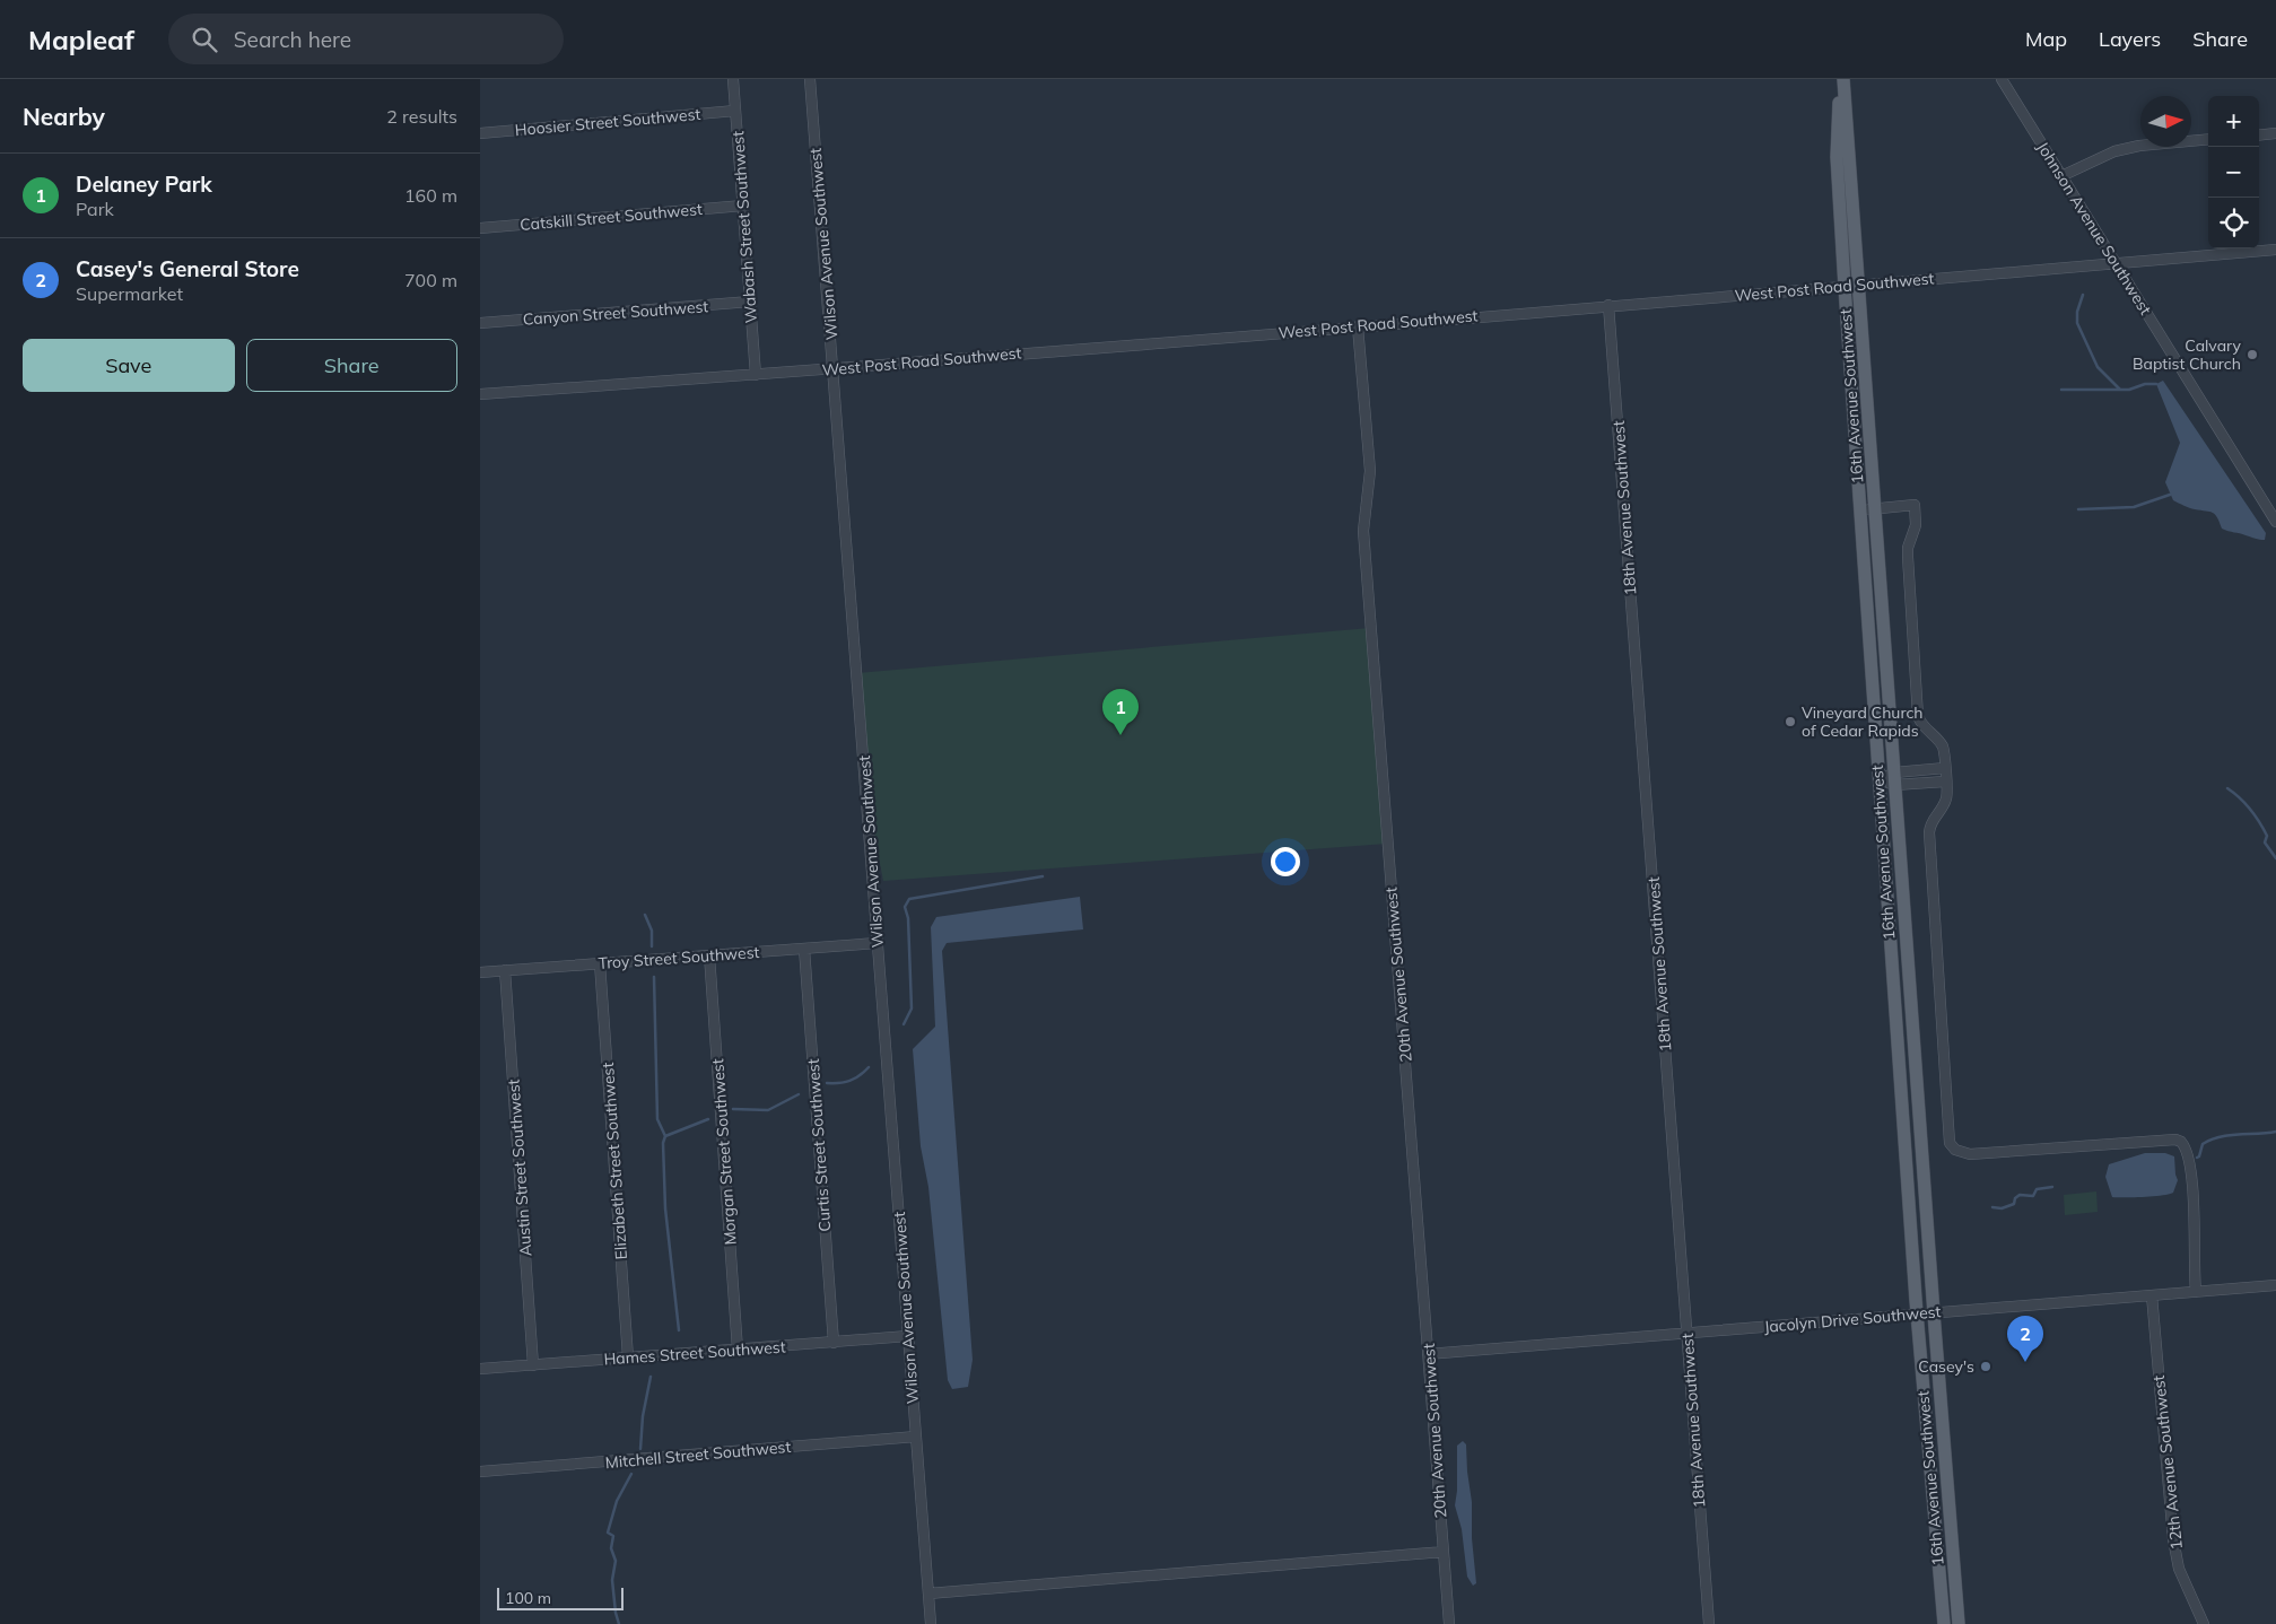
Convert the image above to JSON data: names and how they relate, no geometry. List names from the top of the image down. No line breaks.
{"streets":{"main road":["16th Avenue Southwest"],"street":["Hoosier Street Southwest","Catskill Street Southwest","Wabash Street Southwest","Johnson Avenue Southwest","Wilson Avenue Southwest","West Post Road Southwest","Canyon Street Southwest","18th Avenue Southwest","Troy Street Southwest","20th Avenue Southwest","Curtis Street Southwest","Morgan Street Southwest","Elizabeth Street Southwest","Austin Street Southwest","Jacolyn Drive Southwest","Hames Street Southwest","Mitchell Street Southwest","12th Avenue Southwest"]},"crossings":[["Hoosier Street Southwest","Wabash Street Southwest"],["Catskill Street Southwest","Wabash Street Southwest"],["Wabash Street Southwest","West Post Road Southwest"],["Wabash Street Southwest","Canyon Street Southwest"],["Johnson Avenue Southwest","West Post Road Southwest"],["Wilson Avenue Southwest","West Post Road Southwest"],["Wilson Avenue Southwest","Troy Street Southwest"],["Wilson Avenue Southwest","Hames Street Southwest"],["Wilson Avenue Southwest","Mitchell Street Southwest"],["West Post Road Southwest","16th Avenue Southwest"],["West Post Road Southwest","18th Avenue Southwest"],["West Post Road Southwest","20th Avenue Southwest"],["16th Avenue Southwest","Jacolyn Drive Southwest"],["18th Avenue Southwest","Jacolyn Drive Southwest"],["Troy Street Southwest","Curtis Street Southwest"],["Troy Street Southwest","Morgan Street Southwest"],["Troy Street Southwest","Elizabeth Street Southwest"],["Troy Street Southwest","Austin Street Southwest"],["20th Avenue Southwest","Jacolyn Drive Southwest"],["Curtis Street Southwest","Hames Street Southwest"],["Morgan Street Southwest","Hames Street Southwest"],["Elizabeth Street Southwest","Hames Street Southwest"],["Austin Street Southwest","Hames Street Southwest"],["Jacolyn Drive Southwest","12th Avenue Southwest"]],"places":["Calvary Baptist Church","Vineyard Church of Cedar Rapids","Casey's"],"scale_bar":"100 m","north":"right","page":{"header":"Mapleaf","search":"Search here","nav":["Map","Layers","Share"],"heading":["Nearby","2 results"],"map_buttons":["+","−"],"list":[{"mark":"1","name":"Delaney Park","note":"Park","value":"160 m"},{"mark":"2","name":"Casey's General Store","note":"Supermarket","value":"700 m"}],"buttons":["Save","Share"],"pins":["1","2"],"scale":"100 m"}}
